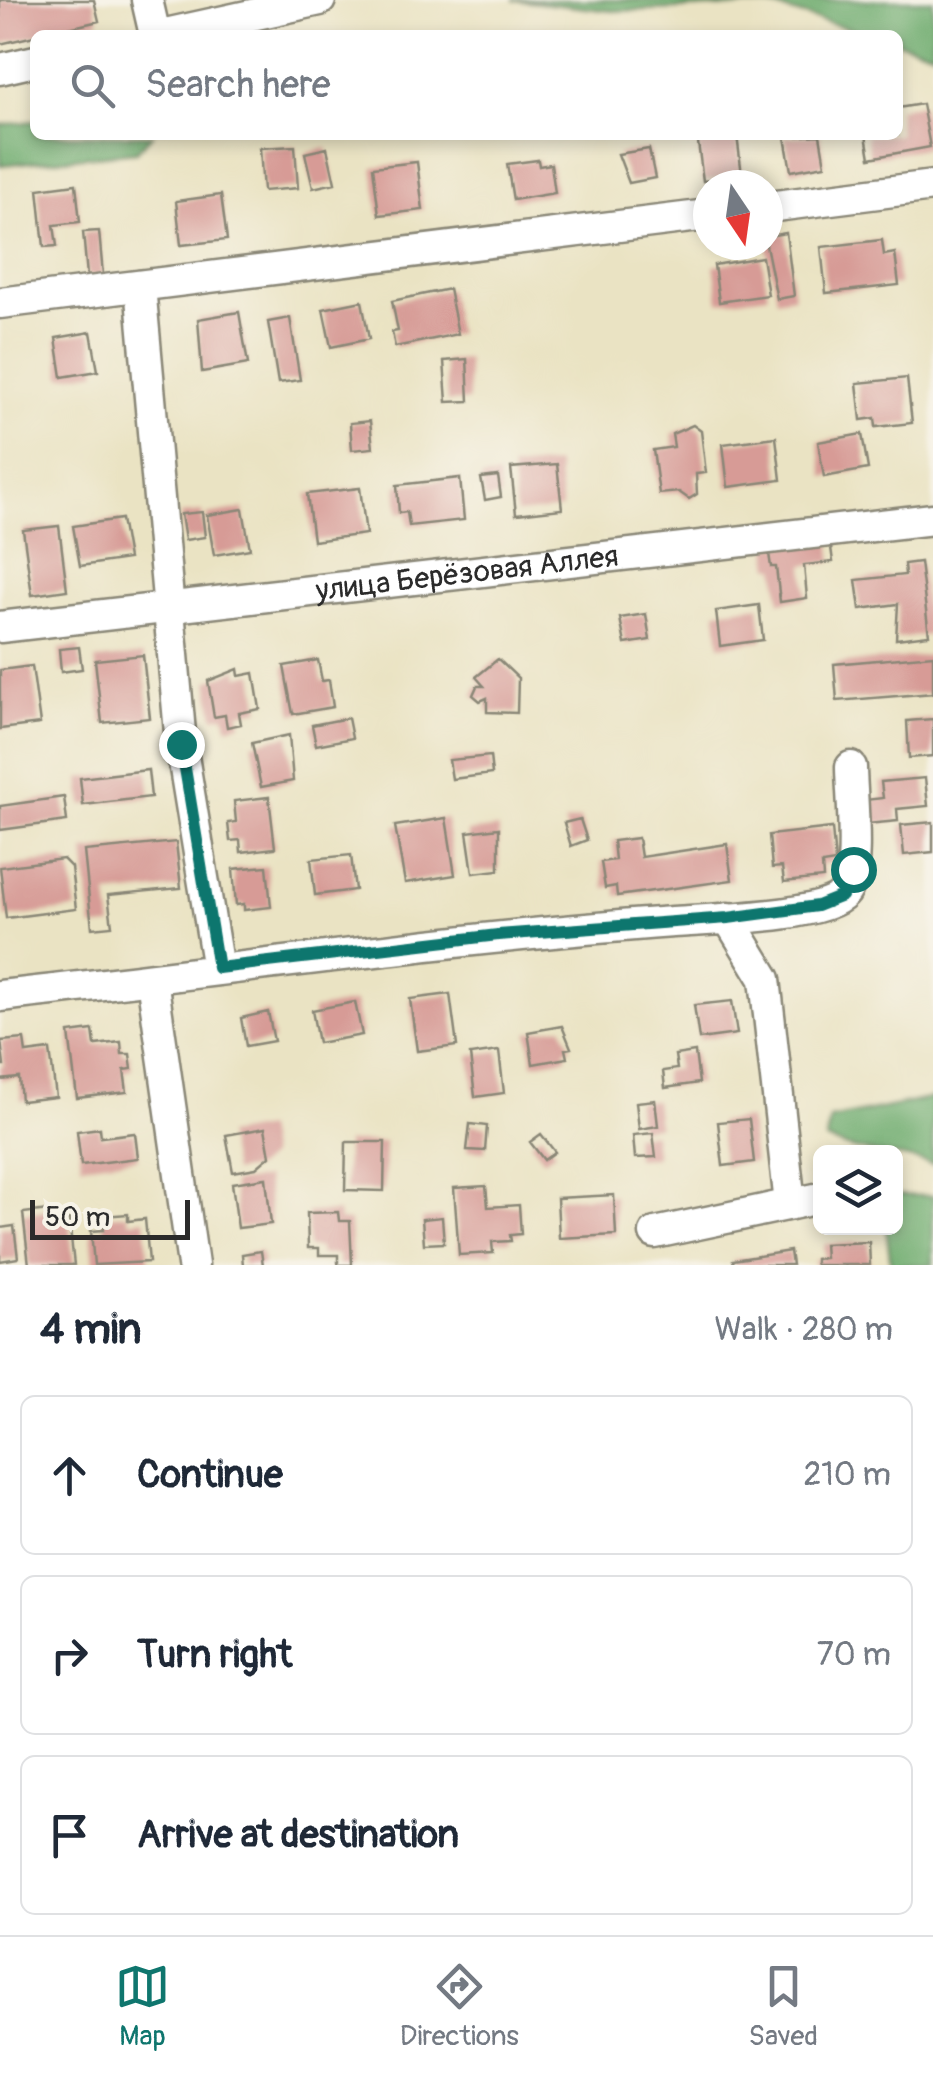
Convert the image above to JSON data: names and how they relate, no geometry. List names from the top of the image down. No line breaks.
{"streets":{"street":["улица Берёзовая Аллея"]},"scale_bar":"50 m","north":"bottom","page":{"search":"Search here","scale":"50 m","heading":["4 min","Walk · 280 m"],"list":[["Continue","210 m"],["Turn right","70 m"],"Arrive at destination"],"nav":["Map","Directions","Saved"]}}
